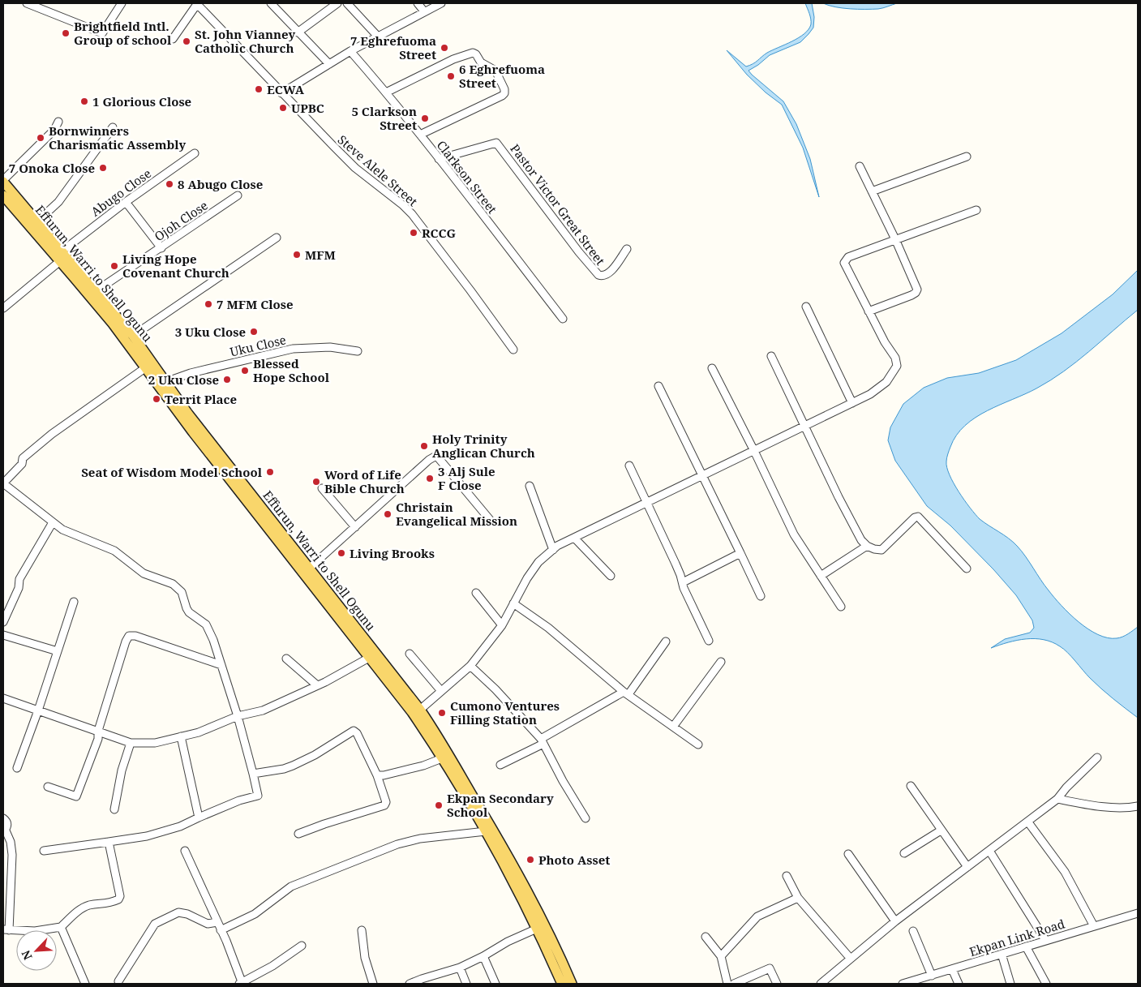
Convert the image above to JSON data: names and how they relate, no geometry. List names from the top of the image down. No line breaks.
{"streets":{"main road":["Effurun, Warri to Shell Ogunu"],"street":["Steve Alele Street","Clarkson Street","Abugo Close","Pastor Victor Great Street","Ojoh Close","Uku Close","Ekpan Link Road"]},"crossings":[["Clarkson Street","Pastor Victor Great Street"],["Abugo Close","Effurun, Warri to Shell Ogunu"],["Ojoh Close","Effurun, Warri to Shell Ogunu"],["Effurun, Warri to Shell Ogunu","Uku Close"]],"places":["Brightfield Intl. Group of school","St. John Vianney Catholic Church","7 Eghrefuoma Street","6 Eghrefuoma Street","ECWA","1 Glorious Close","UPBC","5 Clarkson Street","Bornwinners Charismatic Assembly","7 Onoka Close","8 Abugo Close","RCCG","MFM","Living Hope Covenant Church","7 MFM Close","3 Uku Close","Blessed Hope School","2 Uku Close","Territ Place","Holy Trinity Anglican Church","Seat of Wisdom Model School","3 Alj Sule F Close","Word of Life Bible Church","Christain Evangelical Mission","Living Brooks","Cumono Ventures Filling Station","Ekpan Secondary School","Photo Asset"],"north":"bottom left"}
